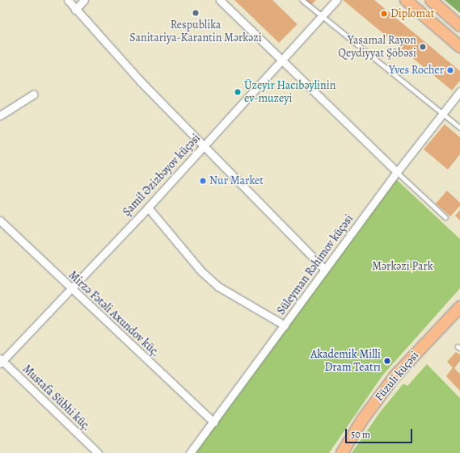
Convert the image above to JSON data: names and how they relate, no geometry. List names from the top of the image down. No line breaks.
{"streets":{"main road":["Füzuli küçəsi"],"street":["Şamil Əzizbəyov küçəsi","Süleyman Rəhimov küçəsi","Mirzə Fətəli Axundov küç.","Mustafa Sübhi küç."]},"crossings":[["Şamil Əzizbəyov küçəsi","Mirzə Fətəli Axundov küç."],["Şamil Əzizbəyov küçəsi","Mustafa Sübhi küç."],["Süleyman Rəhimov küçəsi","Mirzə Fətəli Axundov küç."]],"parks":["Mərkəzi Park"],"places":["Respublika Sanitariya-Karantin Mərkəzi","Diplomat","Yasamal Rayon Qeydiyyat Şöbəsi","Yves Rocher","Üzeyir Hacıbəylinin ev-muzeyi","Nur Market","Akademik Milli Dram Teatrı"],"scale_bar":"50 m"}
